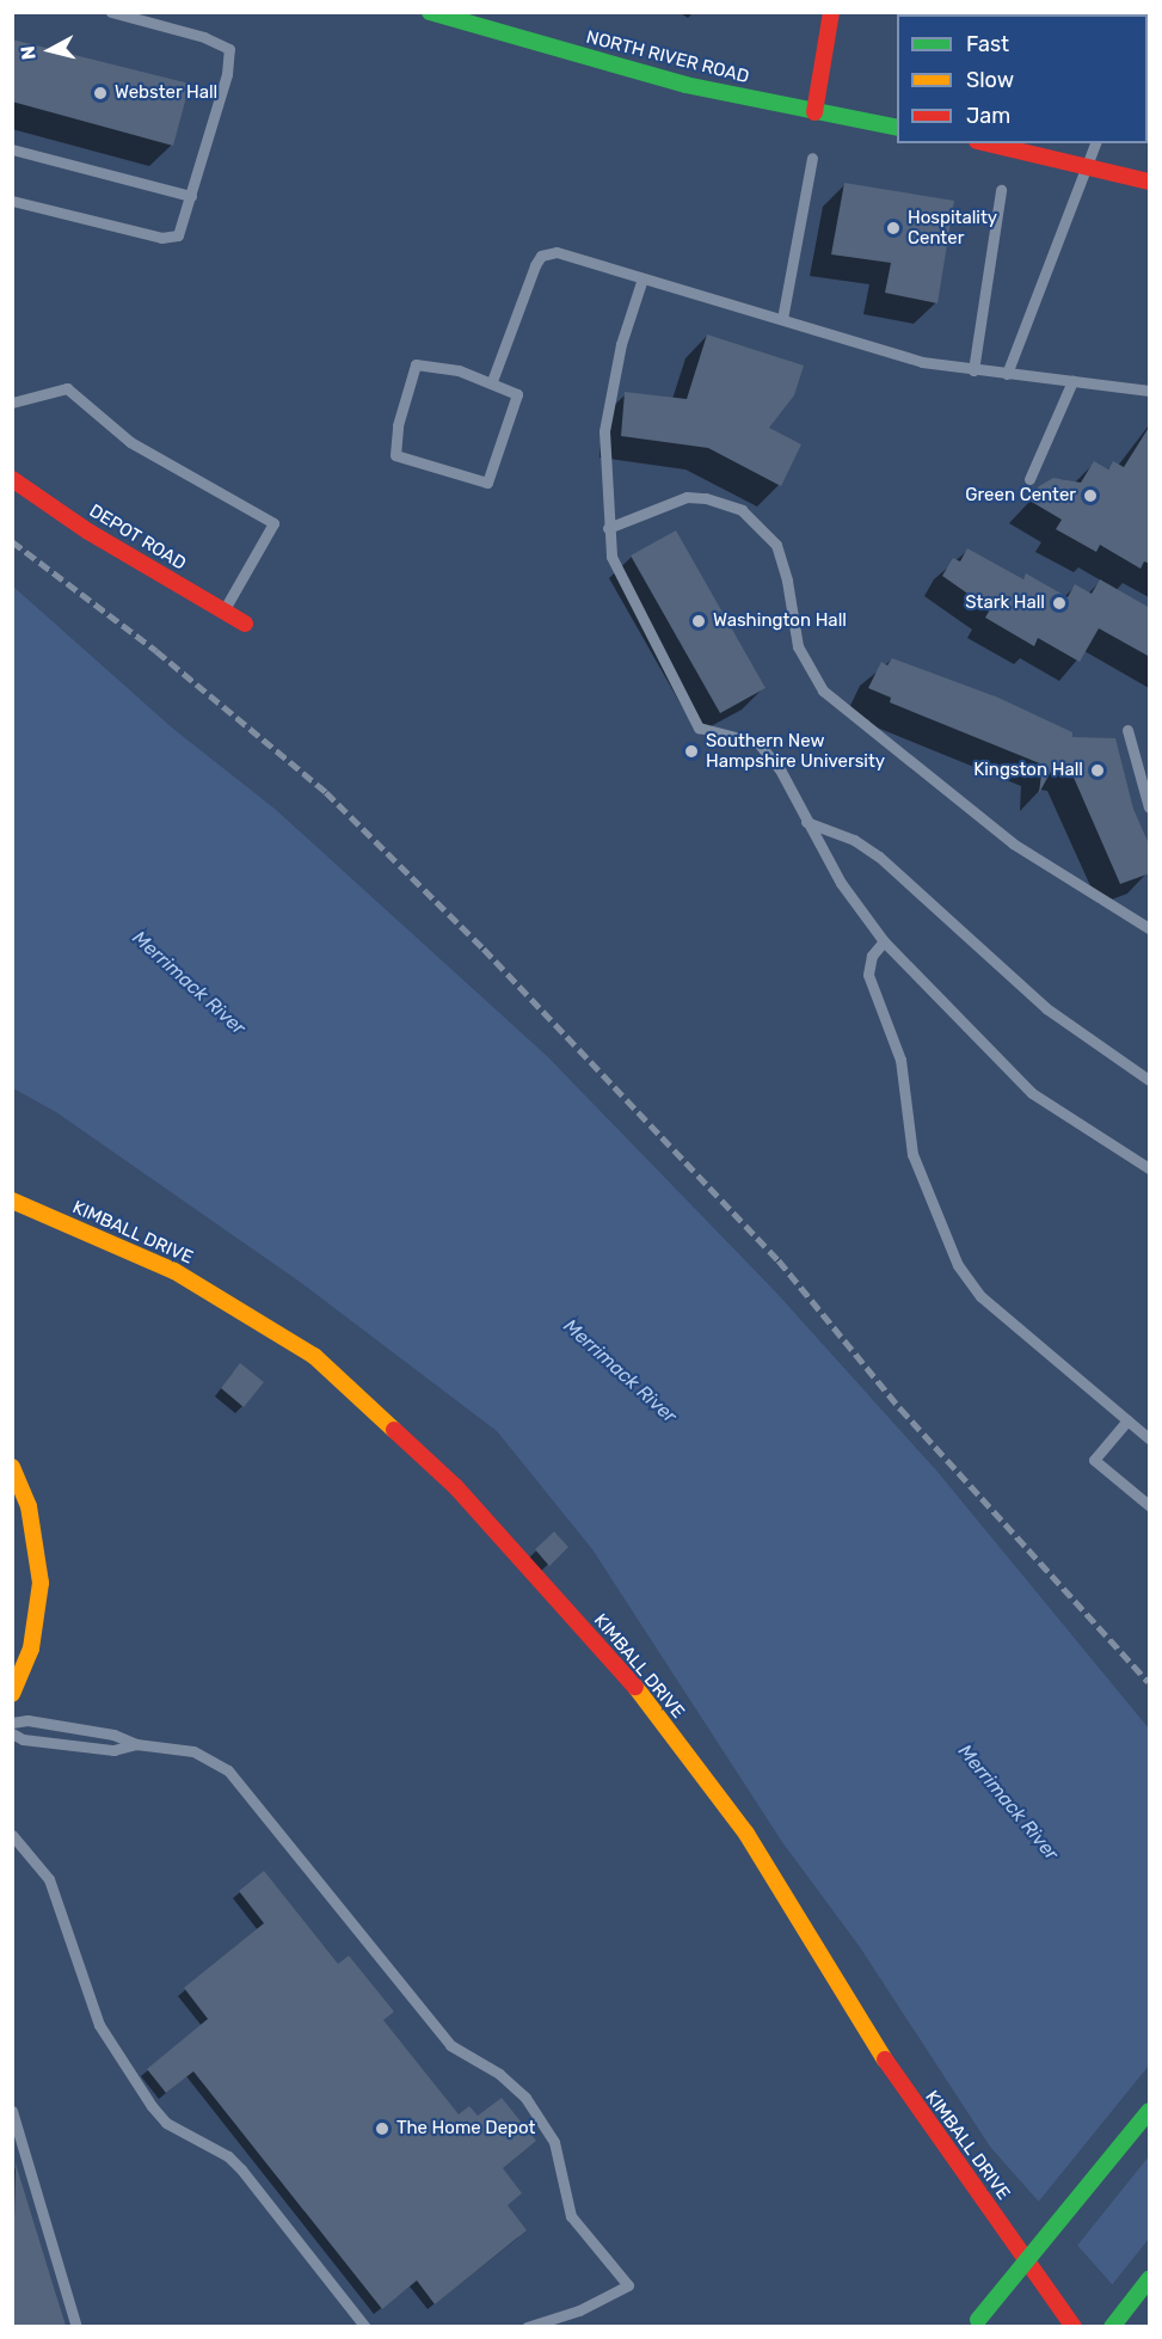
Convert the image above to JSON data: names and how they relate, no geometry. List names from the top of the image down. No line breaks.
{"streets":{"main road":["NORTH RIVER ROAD","DEPOT ROAD","KIMBALL DRIVE"]},"water":["Merrimack River"],"places":["Webster Hall","Hospitality Center","Green Center","Stark Hall","Washington Hall","Southern New Hampshire University","Kingston Hall","The Home Depot"],"legend":["Fast","Slow","Jam"],"north":"left"}
